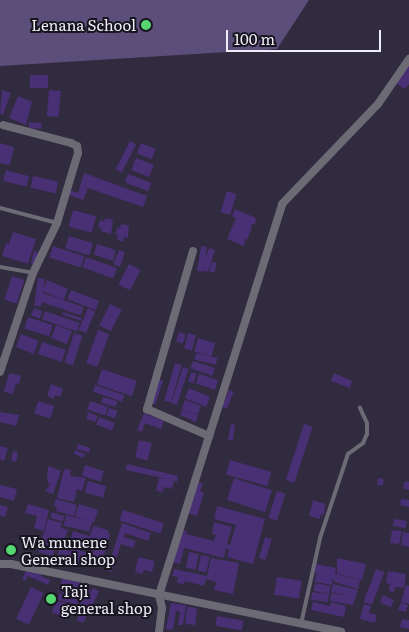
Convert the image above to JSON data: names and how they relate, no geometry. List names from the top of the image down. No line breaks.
{"places":["Lenana School","Wa munene General shop","Taji general shop"],"scale_bar":"100 m"}
